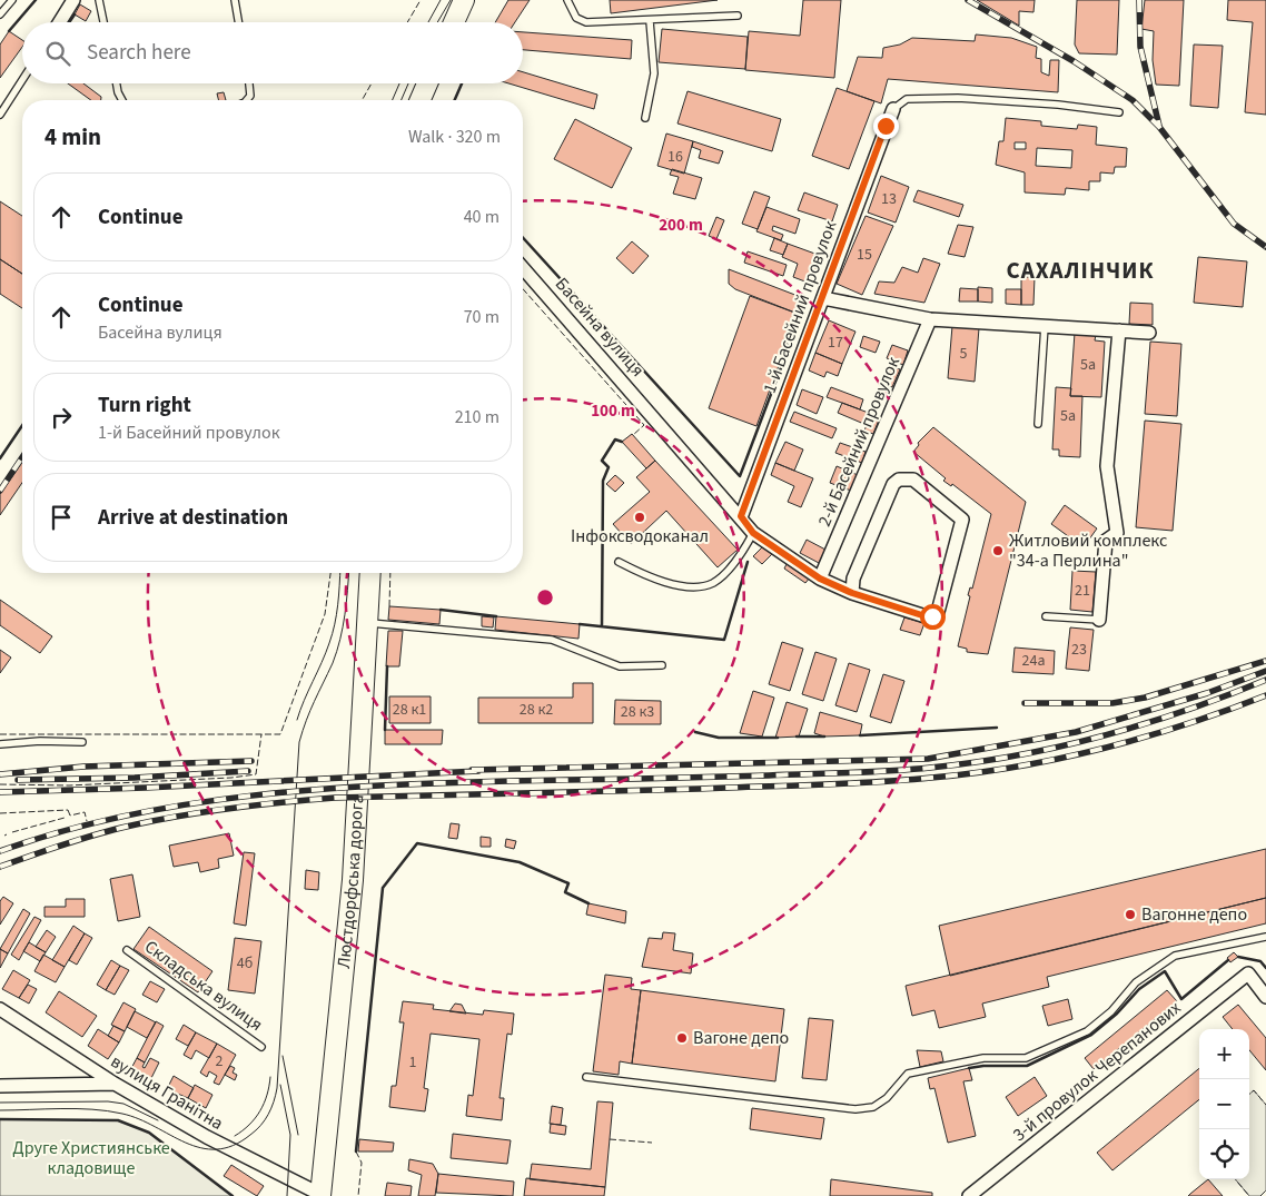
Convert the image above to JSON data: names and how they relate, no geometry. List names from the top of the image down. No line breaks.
{"streets":{"main road":["Люстдорфська дорога"],"street":["1-й Басейний провулок","Басейна вулиця","2-й Басейний провулок","3-й провулок Черепанових","вулиця Гранітна"],"lane":["Складська вулиця"]},"crossings":[["1-й Басейний провулок","Басейна вулиця"],["Басейна вулиця","2-й Басейний провулок"],["Люстдорфська дорога","вулиця Гранітна"]],"districts":["САХАЛІНЧИК"],"parks":["Друге Християнське кладовище"],"places":["Інфоксводоканал","Житловий комплекс \"34-а Перлина\"","Вагонне депо","Вагоне депо"],"house_numbers":["16","13","15","17","5","5а","5а","21","23","24а","28 к1","28 к2","28 к3","4б","2","1"],"page":{"search":"Search here","heading":["4 min","Walk · 320 m"],"list":[["Continue","40 m"],["Continue","Басейна вулиця","70 m"],["Turn right","1-й Басейний провулок","210 m"],"Arrive at destination"],"map_buttons":["+","−"]},"rings":["200 m","100 m"]}
